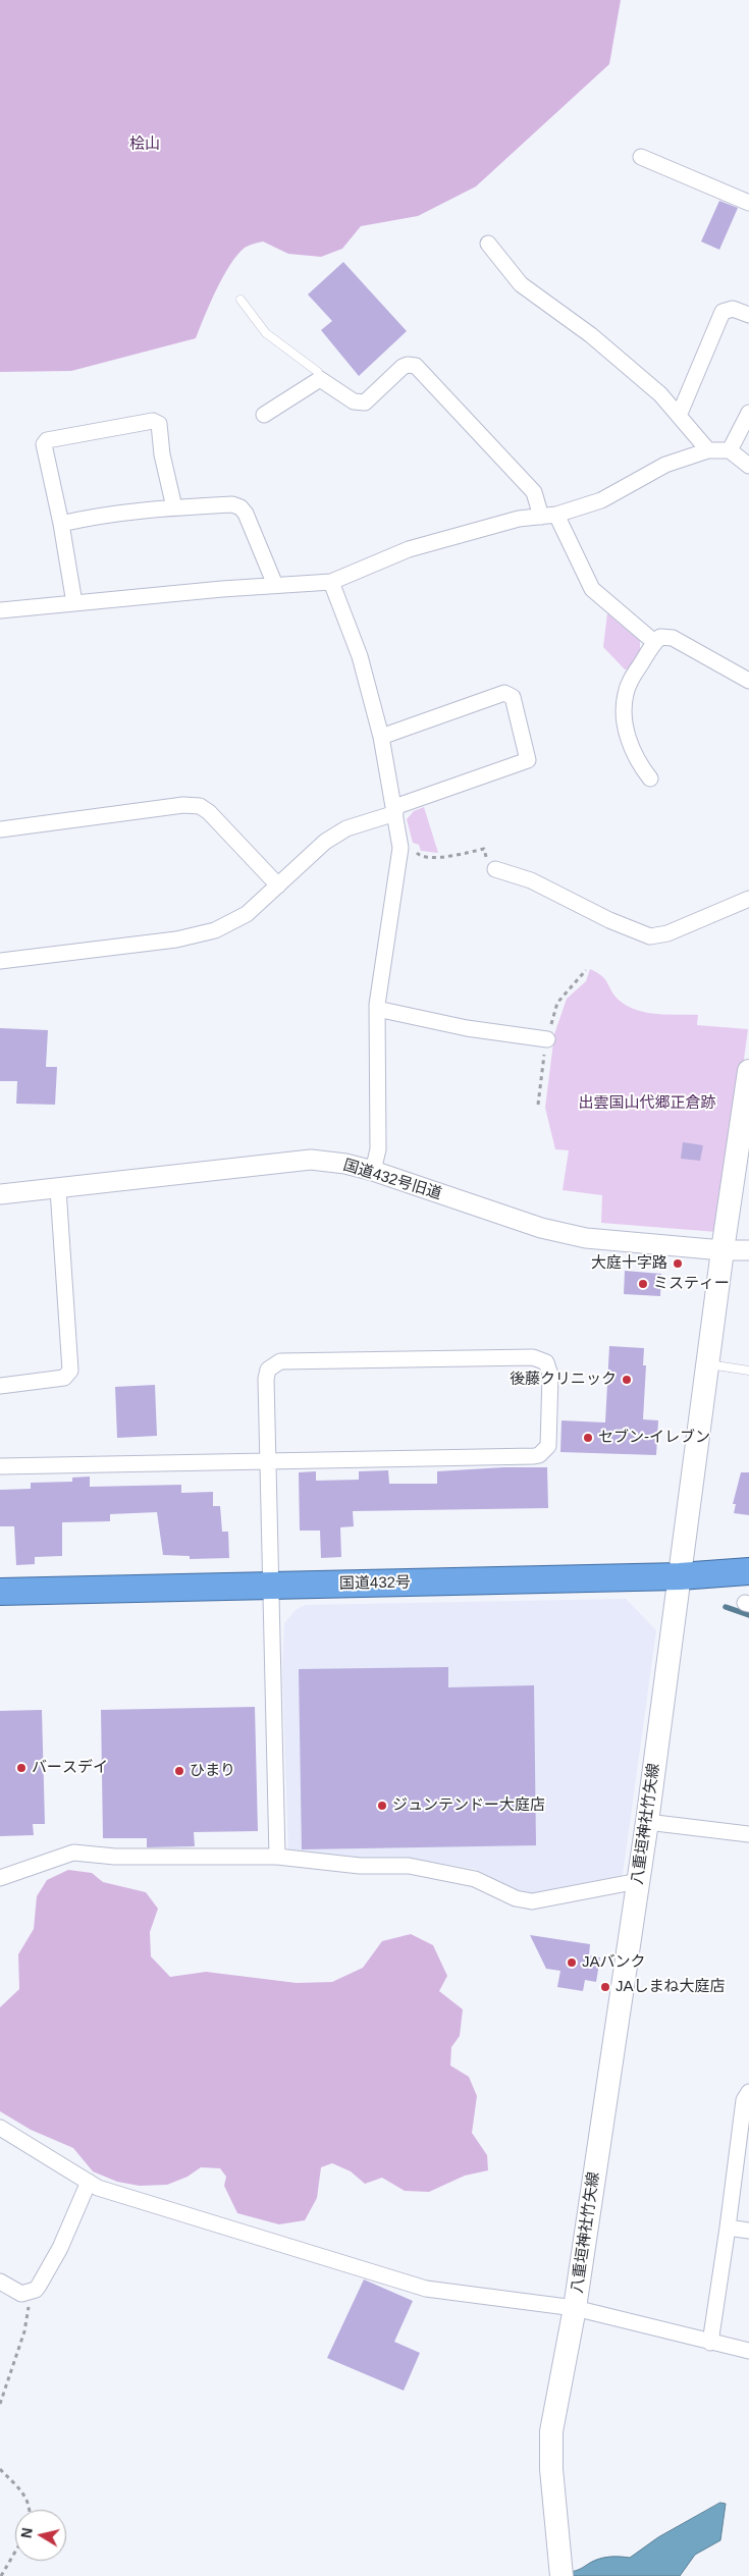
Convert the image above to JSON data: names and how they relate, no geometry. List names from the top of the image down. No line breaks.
{"streets":{"highway":["国道432号"],"main road":["八重垣神社竹矢線"],"street":["国道432号旧道"]},"crossings":[["国道432号旧道","八重垣神社竹矢線"],["国道432号","八重垣神社竹矢線"]],"parks":["桧山","出雲国山代郷正倉跡"],"places":["大庭十字路","ミスティー","後藤クリニック","セブン-イレブン","バースデイ","ひまり","ジュンテンドー大庭店","JAバンク","JAしまね大庭店"],"north":"left"}
